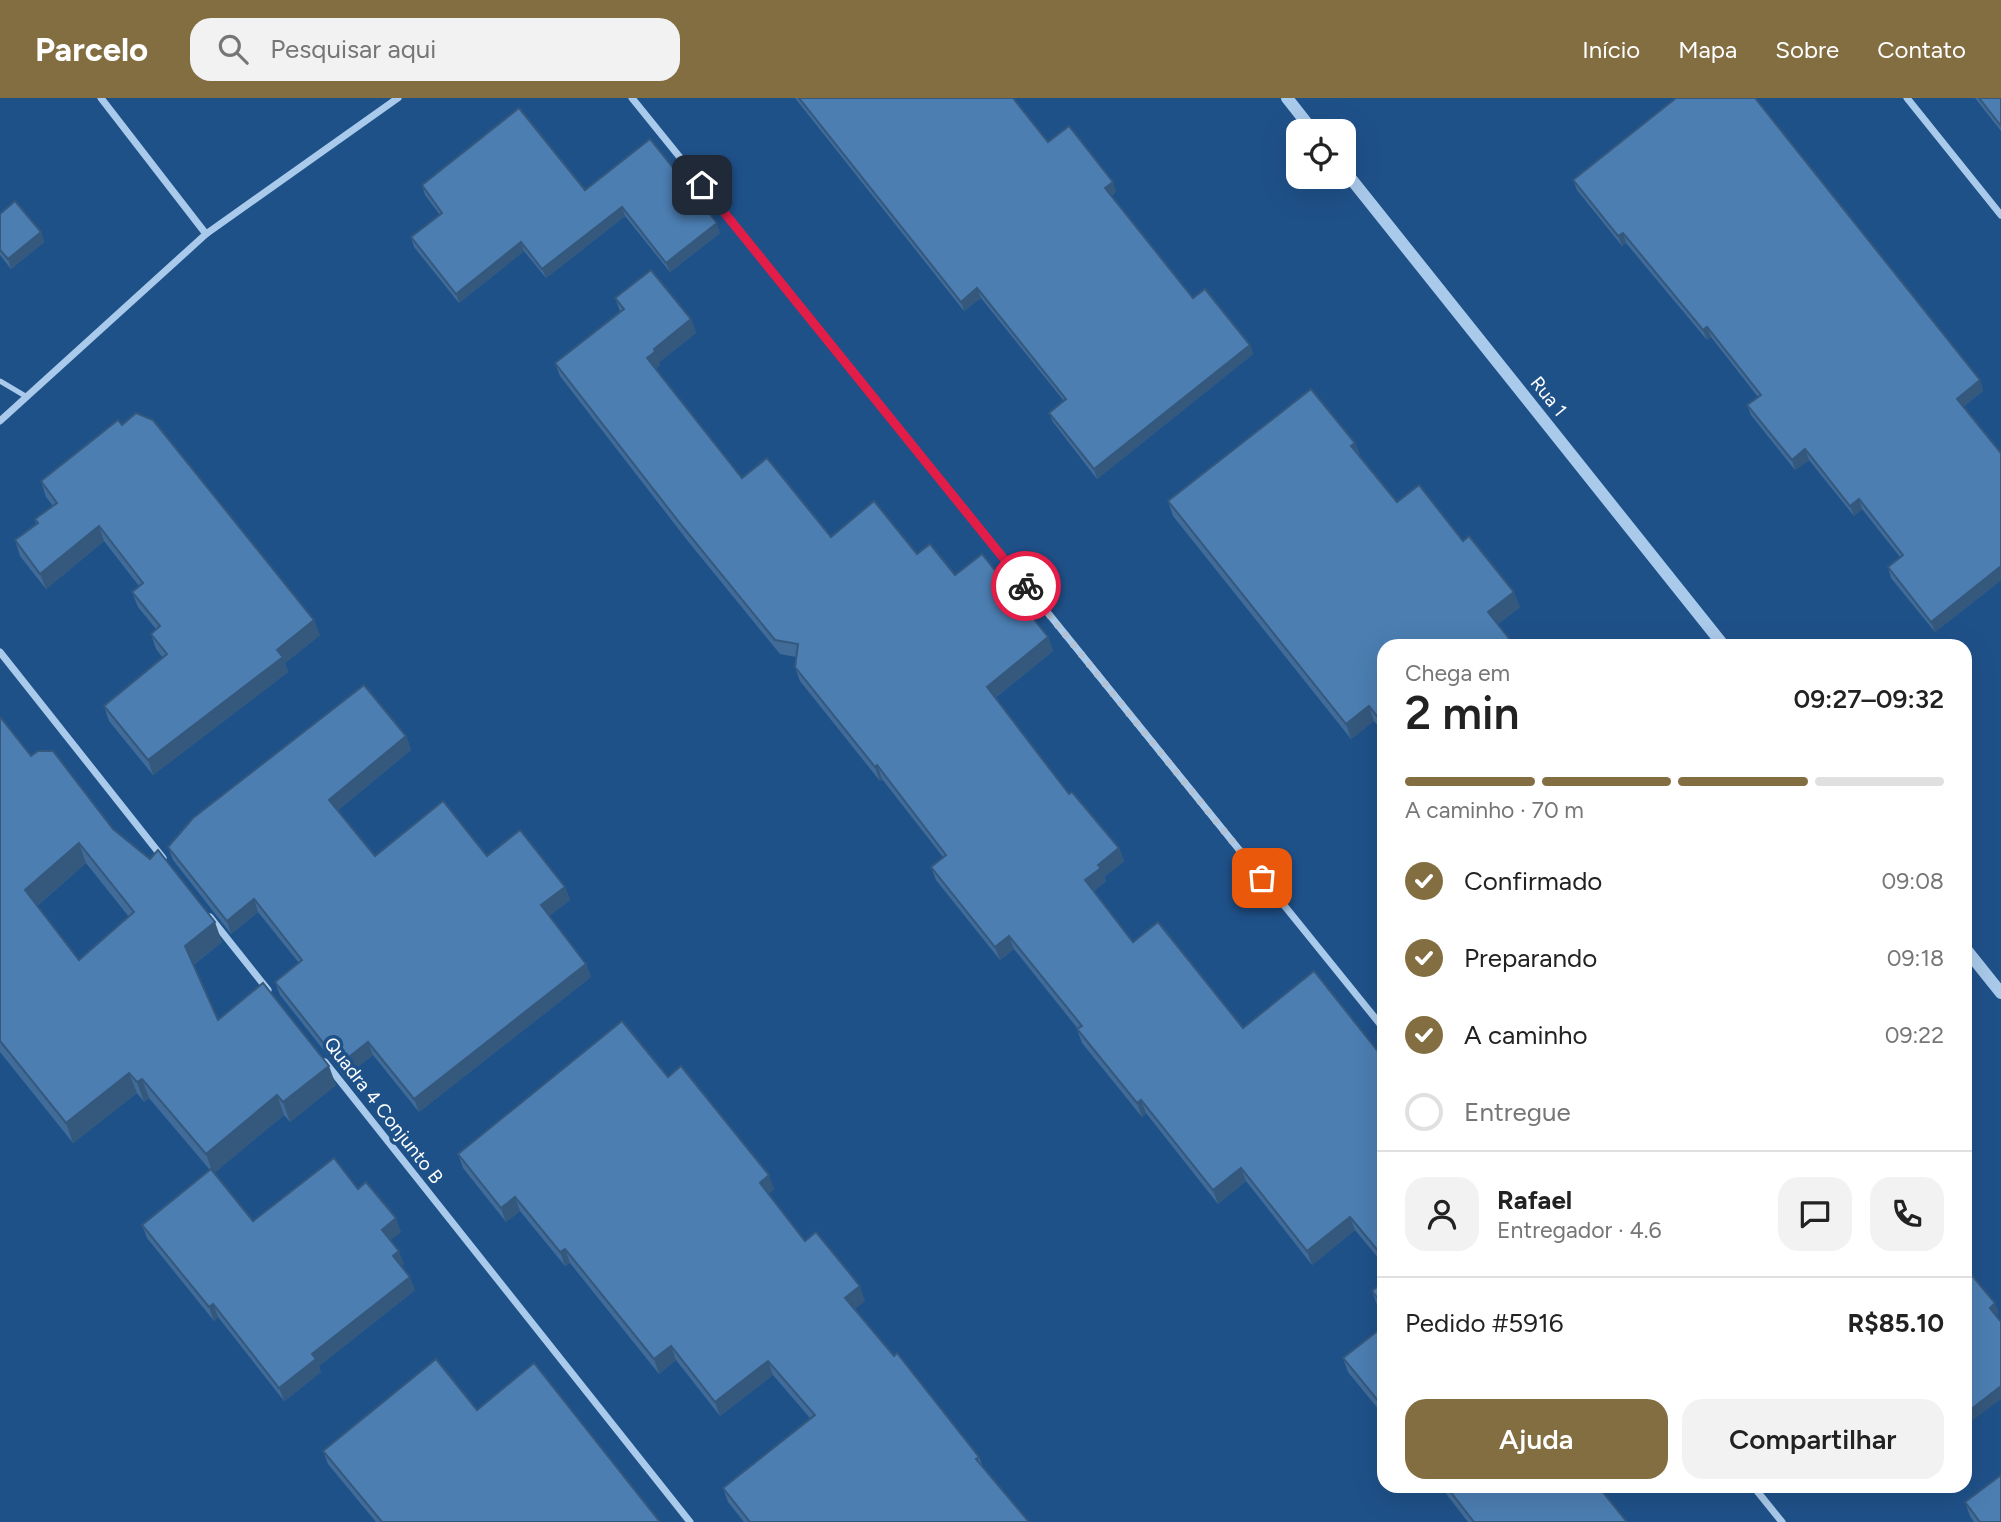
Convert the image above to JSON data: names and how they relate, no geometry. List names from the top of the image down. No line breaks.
{"streets":{"street":["Rua 1","Quadra 4 Conjunto B"]},"page":{"header":"Parcelo","search":"Pesquisar aqui","nav":["Início","Mapa","Sobre","Contato"],"heading":["2 min","Chega em","09:27–09:32"],"panel":["Rafael","Entregador · 4.6","Pedido #5916","R$85.10"],"bar":"A caminho · 70 m","list":[["Confirmado","09:08"],["Preparando","09:18"],["A caminho","09:22"],"Entregue"],"buttons":["Ajuda","Compartilhar"]}}
